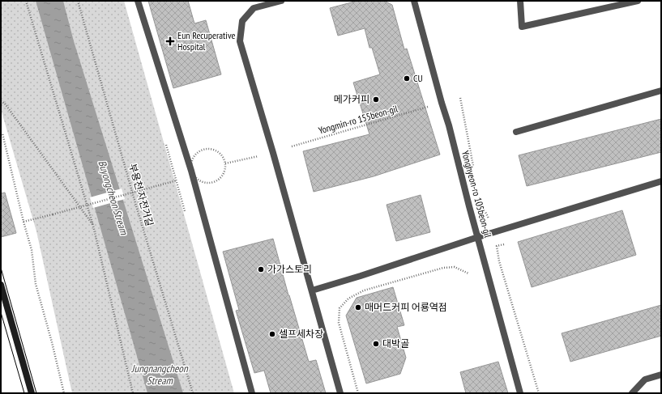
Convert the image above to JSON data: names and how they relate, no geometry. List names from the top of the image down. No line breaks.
{"streets":{"street":["Yonghyeon-ro 105beon-gil"],"path":["Yongmin-ro 155beon-gil","부용천 자전거길"]},"water":["Buyongcheon Stream","Jungnangcheon Stream"],"places":{"health":["Eun Recuperative Hospital"],"other":["CU","메가커피","가가스토리","매머드커피 어룡역점","셀프세차장","대박골"]}}
